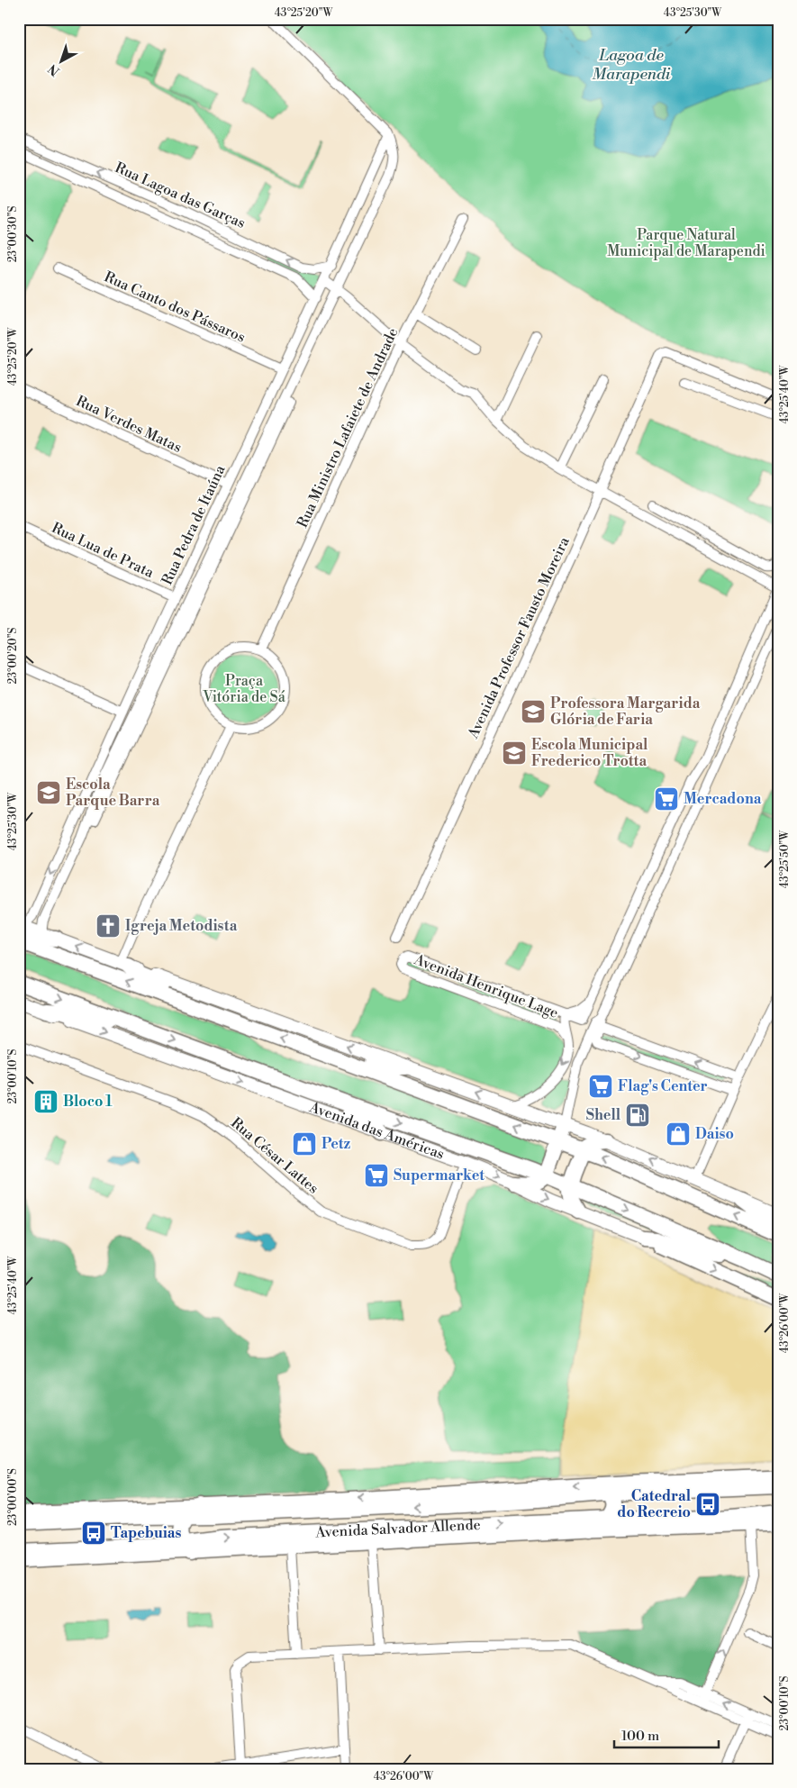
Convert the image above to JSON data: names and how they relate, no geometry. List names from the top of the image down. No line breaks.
{"streets":{"highway":["Avenida das Américas","Avenida Salvador Allende"],"street":["Rua Lagoa das Garças","Rua Canto dos Pássaros","Rua Verdes Matas","Rua Ministro Lafaiete de Andrade","Rua Pedra de Itaúna","Rua Lua de Prata","Avenida Professor Fausto Moreira","Avenida Henrique Lage","Rua César Lattes"]},"crossings":[["Rua Lagoa das Garças","Rua Pedra de Itaúna"],["Rua Canto dos Pássaros","Rua Pedra de Itaúna"],["Rua Verdes Matas","Rua Pedra de Itaúna"],["Rua Pedra de Itaúna","Rua Lua de Prata"],["Avenida das Américas","Rua César Lattes"]],"water":["Lagoa de Marapendi"],"parks":["Parque Natural Municipal de Marapendi","Praça Vitória de Sá"],"places":{"school or university":["Professora Margarida Glória de Faria","Escola Municipal Frederico Trotta","Escola Parque Barra"],"supermarket":["Mercadona","Flag's Center","Supermarket"],"church":["Igreja Metodista"],"building":["Bloco 1"],"fuel station":["Shell"],"shop":["Daiso","Petz"],"bus stop":["Catedral do Recreio","Tapebuias"]},"scale_bar":"100 m","north":"bottom left","coordinates":["43°25'20\"W","43°25'30\"W","23°00'30\"S","43°25'40\"W","23°00'20\"S","43°25'50\"W","23°00'10\"S","43°26'00\"W","23°00'00\"S"]}
